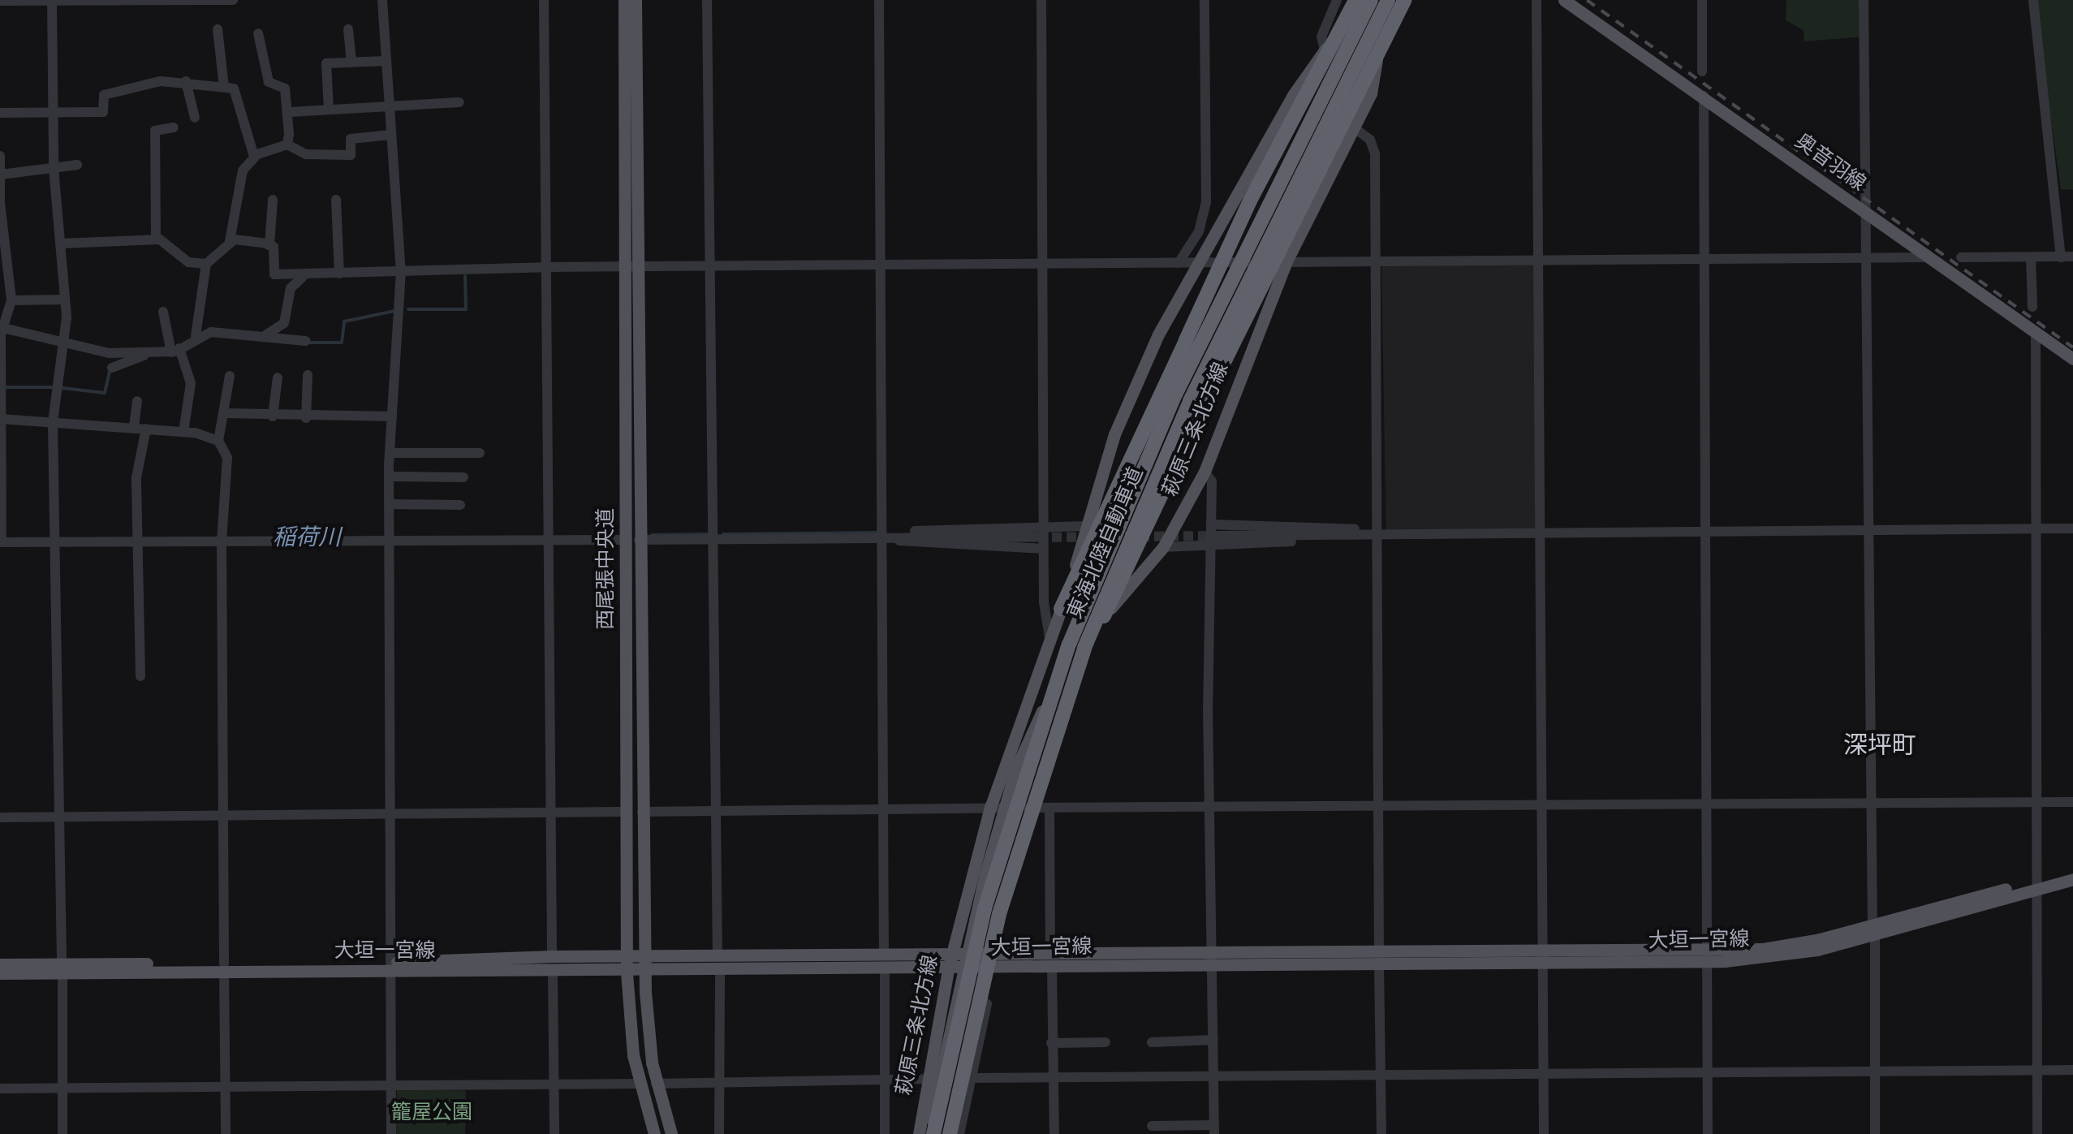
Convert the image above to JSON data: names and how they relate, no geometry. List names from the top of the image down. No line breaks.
{"streets":{"highway":["東海北陸自動車道"],"main road":["奥音羽線","萩原三条北方線","西尾張中央道","大垣一宮線"]},"crossings":[["萩原三条北方線","東海北陸自動車道"],["萩原三条北方線","大垣一宮線"],["西尾張中央道","大垣一宮線"]],"districts":["深坪町"],"water":["稲荷川"],"parks":["籠屋公園"]}
